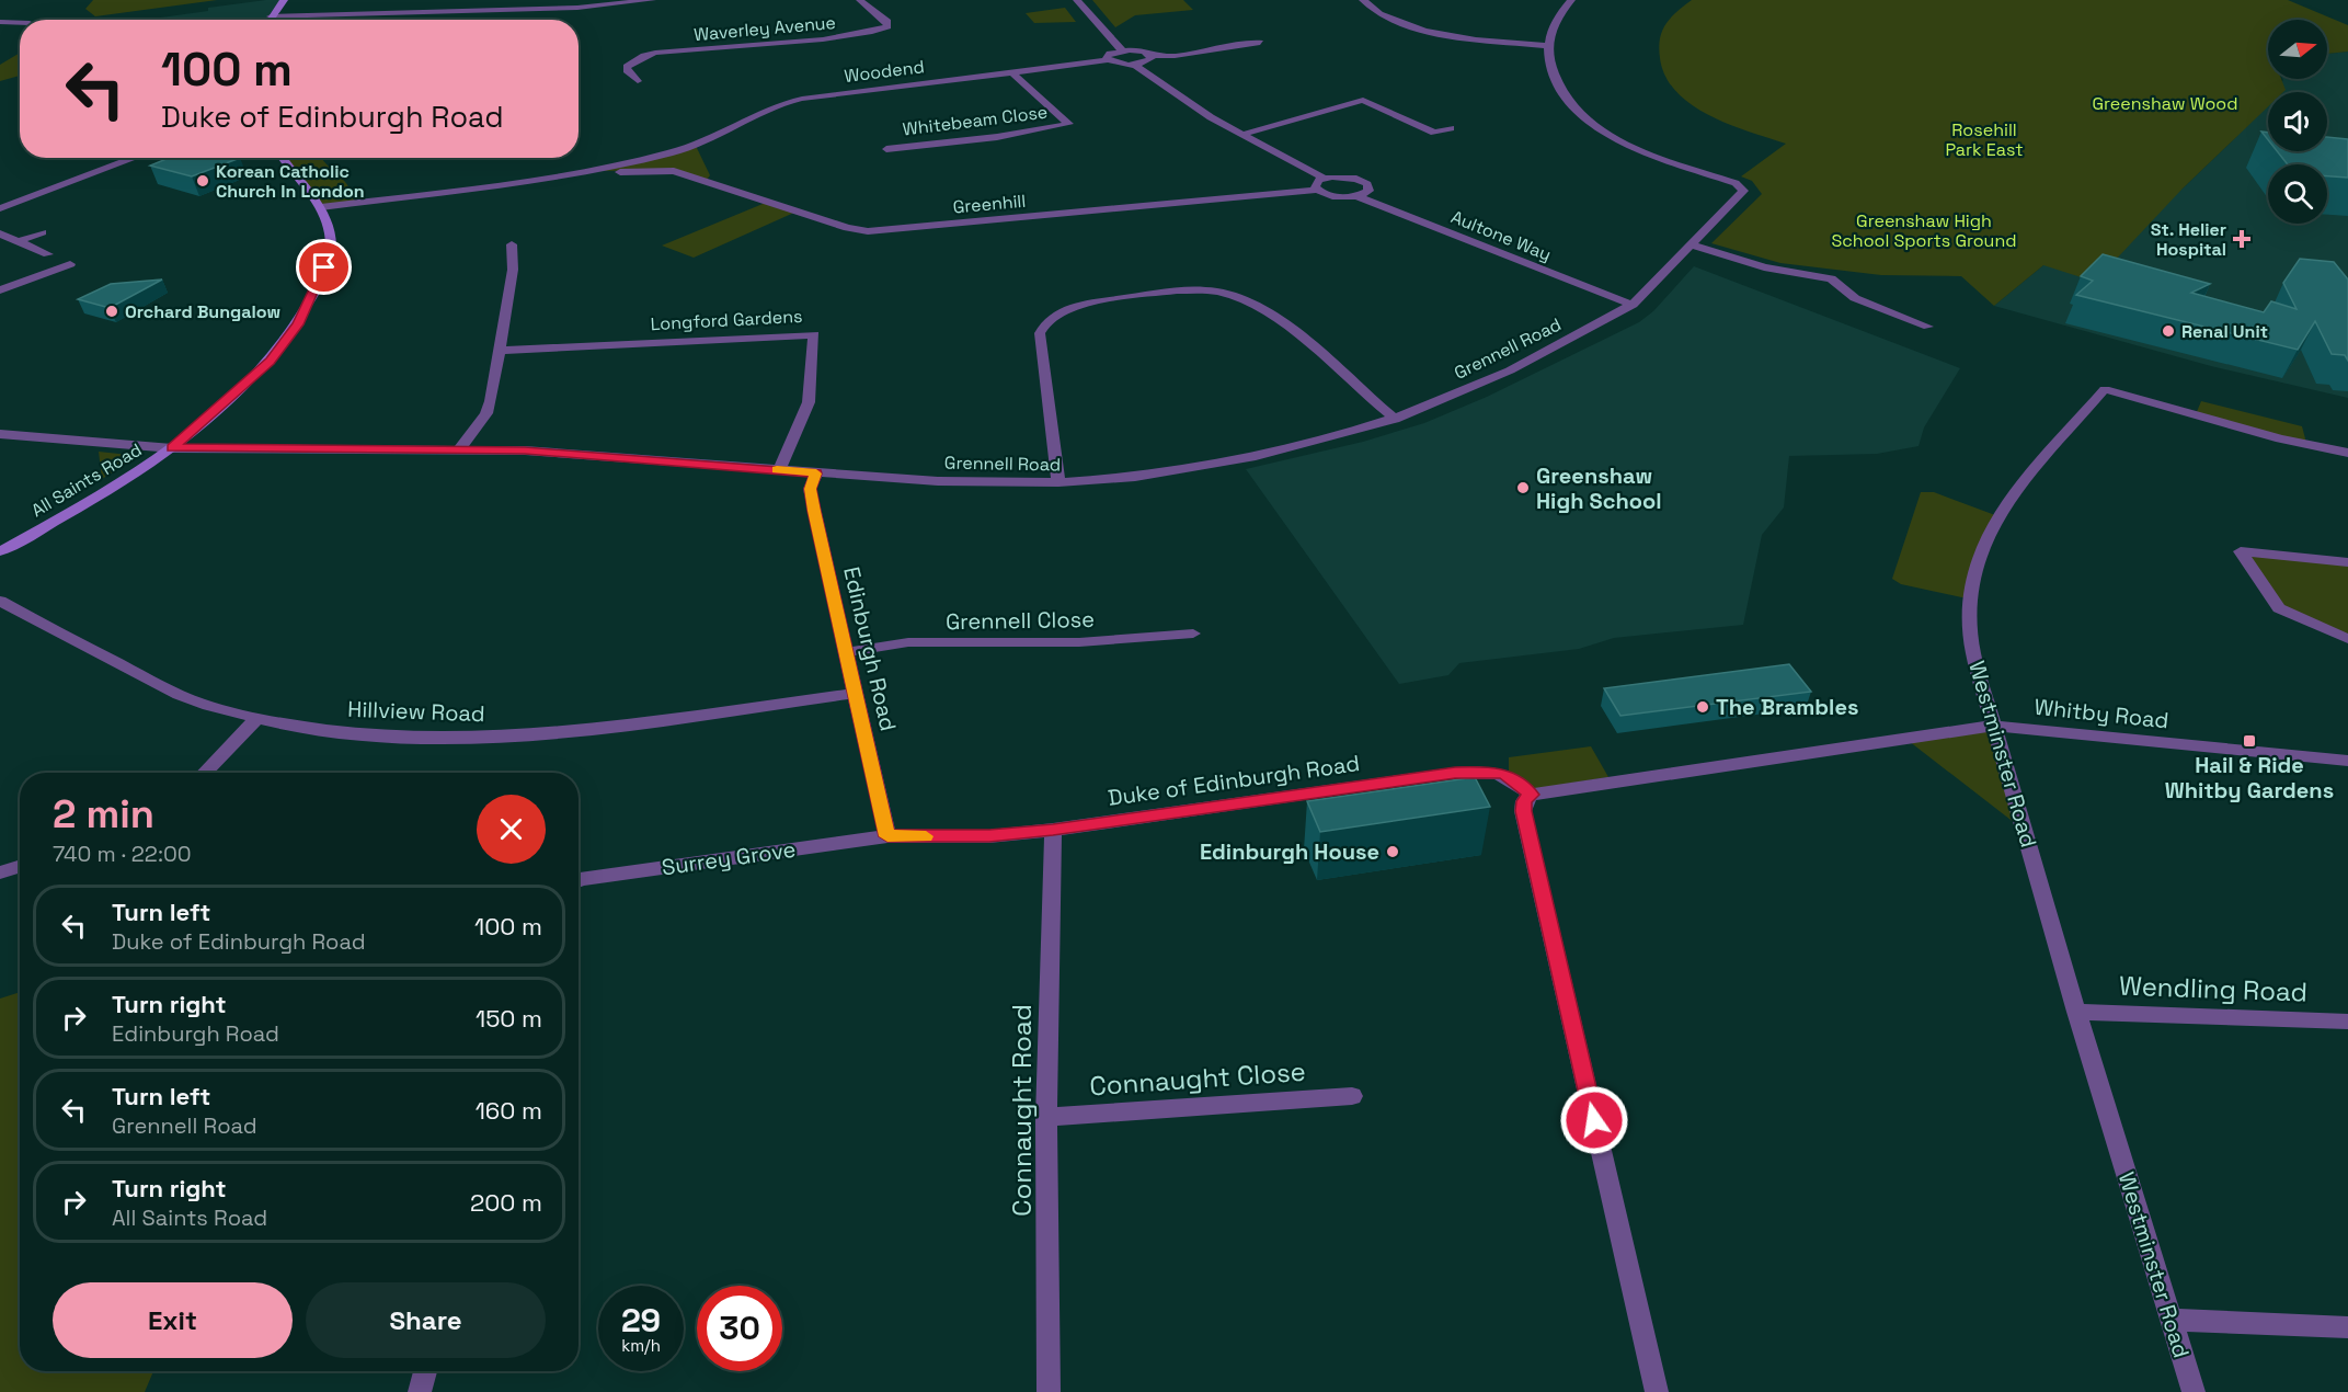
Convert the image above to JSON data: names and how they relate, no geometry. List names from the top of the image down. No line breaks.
{"streets":{"street":["Waverley Avenue","Woodend","Whitebeam Close","Greenhill","Aultone Way","Longford Gardens","Grennell Road","All Saints Road","Grennell Close","Edinburgh Road","Hillview Road","Whitby Road","Westminster Road","Duke of Edinburgh Road","Surrey Grove","Wendling Road","Connaught Close","Connaught Road"]},"crossings":[["Woodend","Whitebeam Close"],["Woodend","Greenhill"],["Woodend","All Saints Road"],["Greenhill","Aultone Way"],["Aultone Way","Grennell Road"],["Longford Gardens","Grennell Road"],["Grennell Road","All Saints Road"],["Grennell Road","Edinburgh Road"],["Grennell Close","Edinburgh Road"],["Edinburgh Road","Hillview Road"],["Edinburgh Road","Duke of Edinburgh Road"],["Edinburgh Road","Surrey Grove"],["Whitby Road","Westminster Road"],["Whitby Road","Duke of Edinburgh Road"],["Westminster Road","Wendling Road"],["Duke of Edinburgh Road","Surrey Grove"],["Duke of Edinburgh Road","Connaught Road"],["Connaught Close","Connaught Road"]],"parks":["Greenshaw Wood","Rosehill Park East","Greenshaw High School Sports Ground"],"places":{"other":["Korean Catholic Church In London","Orchard Bungalow","Renal Unit","Greenshaw High School","The Brambles","Edinburgh House"],"health":["St. Helier Hospital"],"transit":["Hail & Ride Whitby Gardens"]},"north":"right","page":{"turn":["100 m","Duke of Edinburgh Road"],"heading":["2 min","740 m · 22:00"],"list":[{"name":"Turn left","note":"Duke of Edinburgh Road","value":"100 m"},{"name":"Turn right","note":"Edinburgh Road","value":"150 m"},{"name":"Turn left","note":"Grennell Road","value":"160 m"},{"name":"Turn right","note":"All Saints Road","value":"200 m"}],"buttons":["Exit","Share"],"speed":"29 km/h","limit":"30"}}
